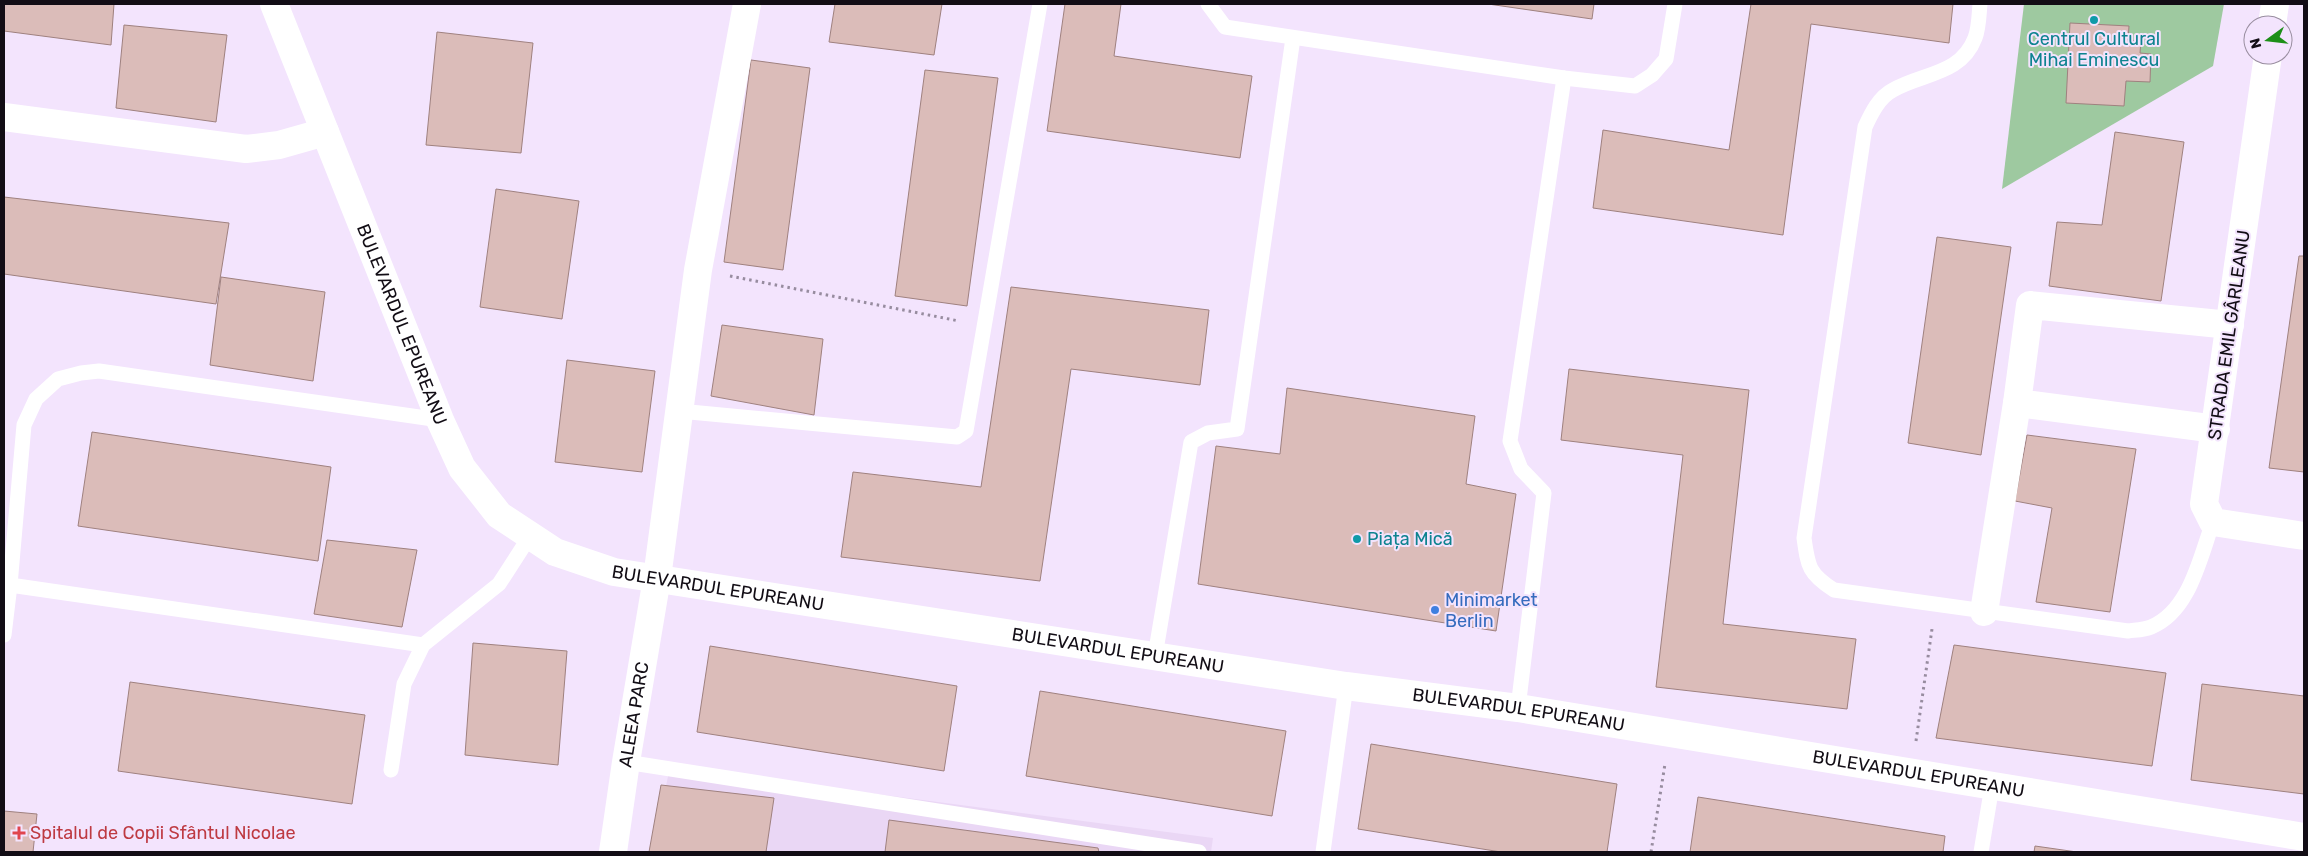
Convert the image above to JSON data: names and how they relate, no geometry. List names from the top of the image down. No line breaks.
{"streets":{"street":["BULEVARDUL EPUREANU","STRADA EMIL GÂRLEANU","ALEEA PARC"]},"crossings":[["BULEVARDUL EPUREANU","ALEEA PARC"]],"places":{"other":["Centrul Cultural Mihai Eminescu","Piața Mică","Minimarket Berlin"],"health":["Spitalul de Copii Sfântul Nicolae"]},"north":"left"}
